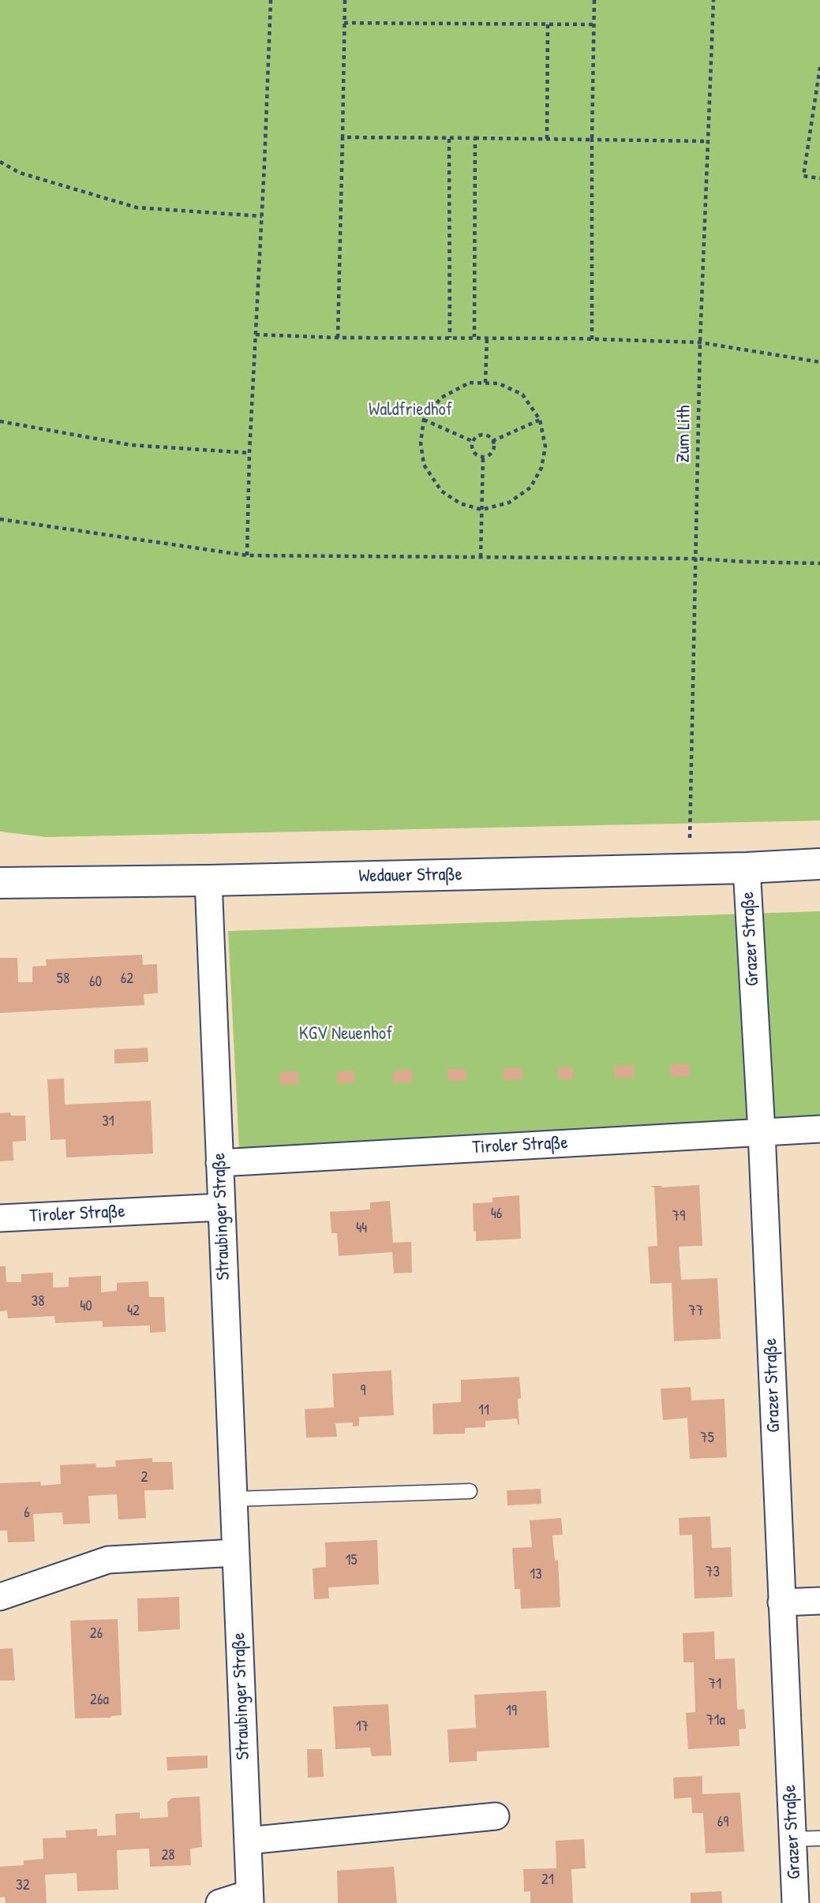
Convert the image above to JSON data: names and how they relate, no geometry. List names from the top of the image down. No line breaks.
{"streets":{"street":["Wedauer Straße","Grazer Straße","Tiroler Straße","Straubinger Straße"],"path":["Zum Lith"]},"crossings":[["Zum Lith","Wedauer Straße"],["Wedauer Straße","Grazer Straße"],["Wedauer Straße","Straubinger Straße"],["Grazer Straße","Tiroler Straße"],["Tiroler Straße","Straubinger Straße"]],"parks":["Waldfriedhof","KGV Neuenhof"],"house_numbers":["58","62","60","31","46","79","44","38","40","42","77","9","11","75","2","6","15","73","13","26","71","26a","19","71a","17","69","28","21","32"]}
